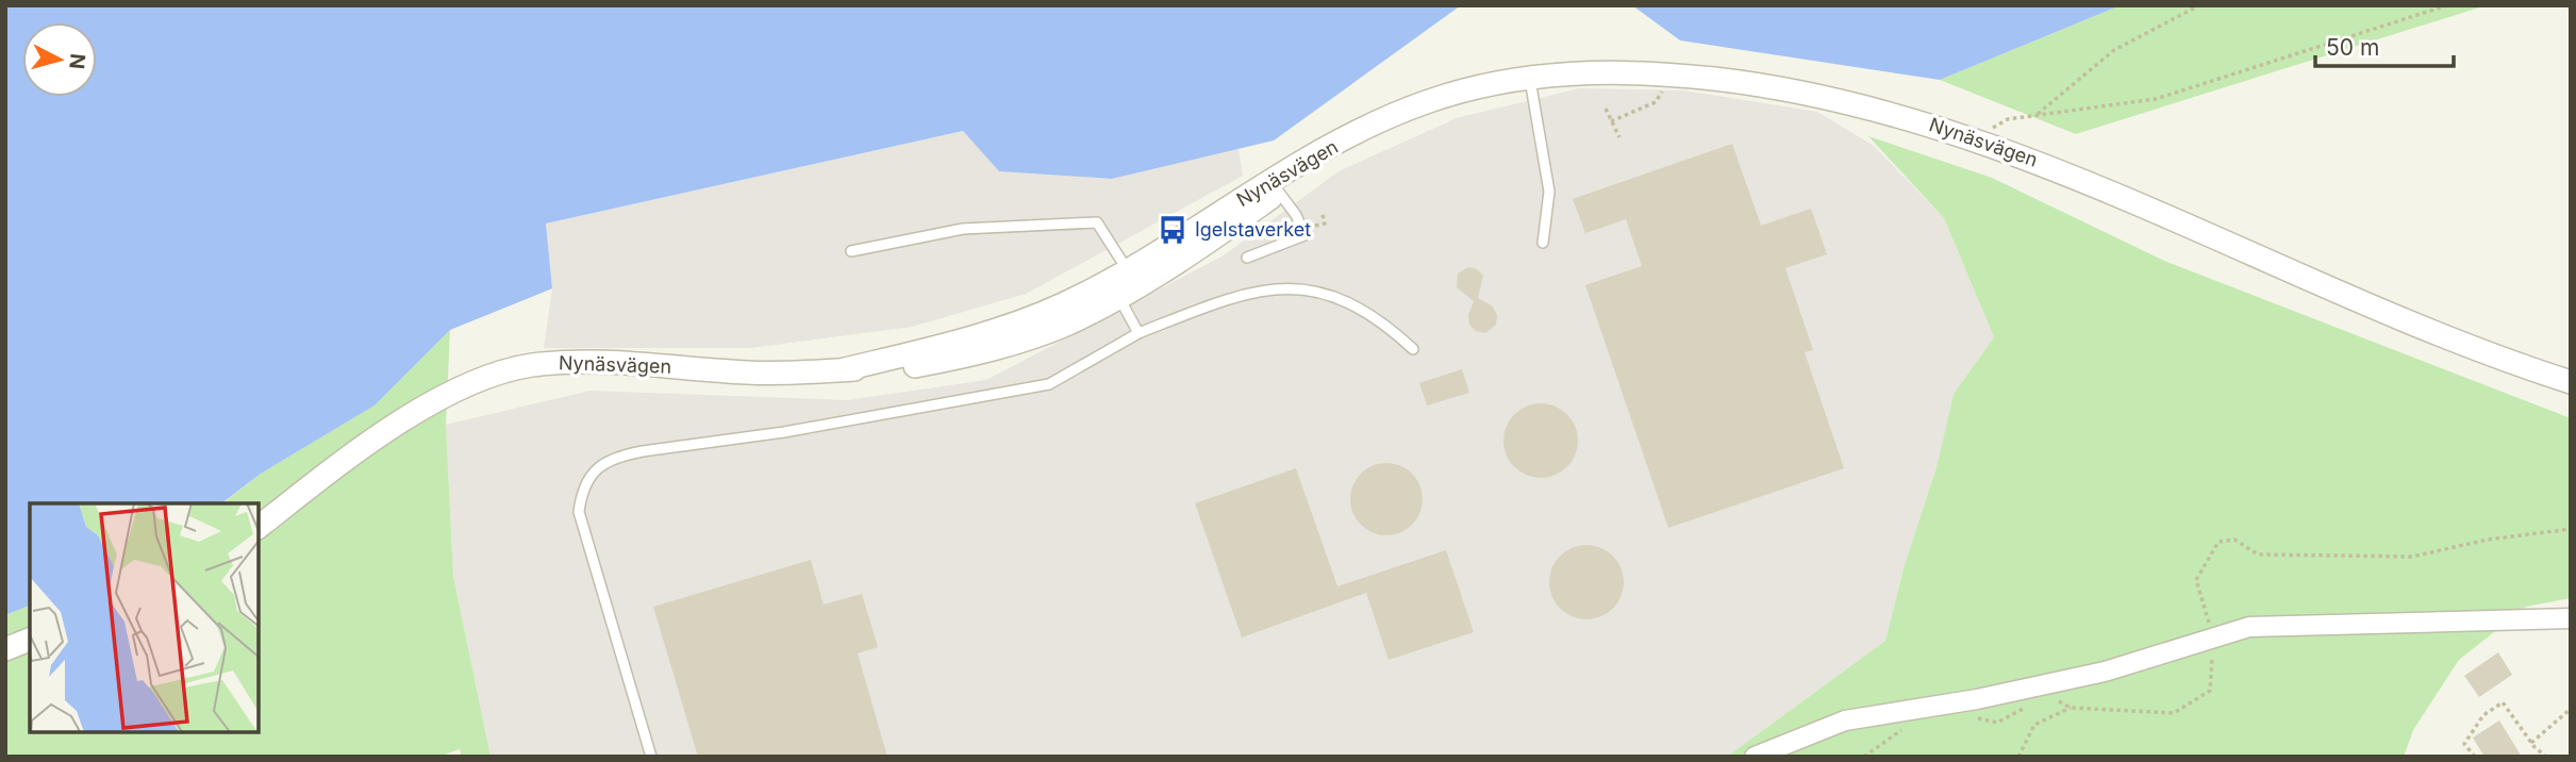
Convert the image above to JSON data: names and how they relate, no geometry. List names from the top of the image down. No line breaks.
{"streets":{"street":["Nynäsvägen"]},"places":{"bus stop":["Igelstaverket"]},"scale_bar":"50 m","north":"right"}
